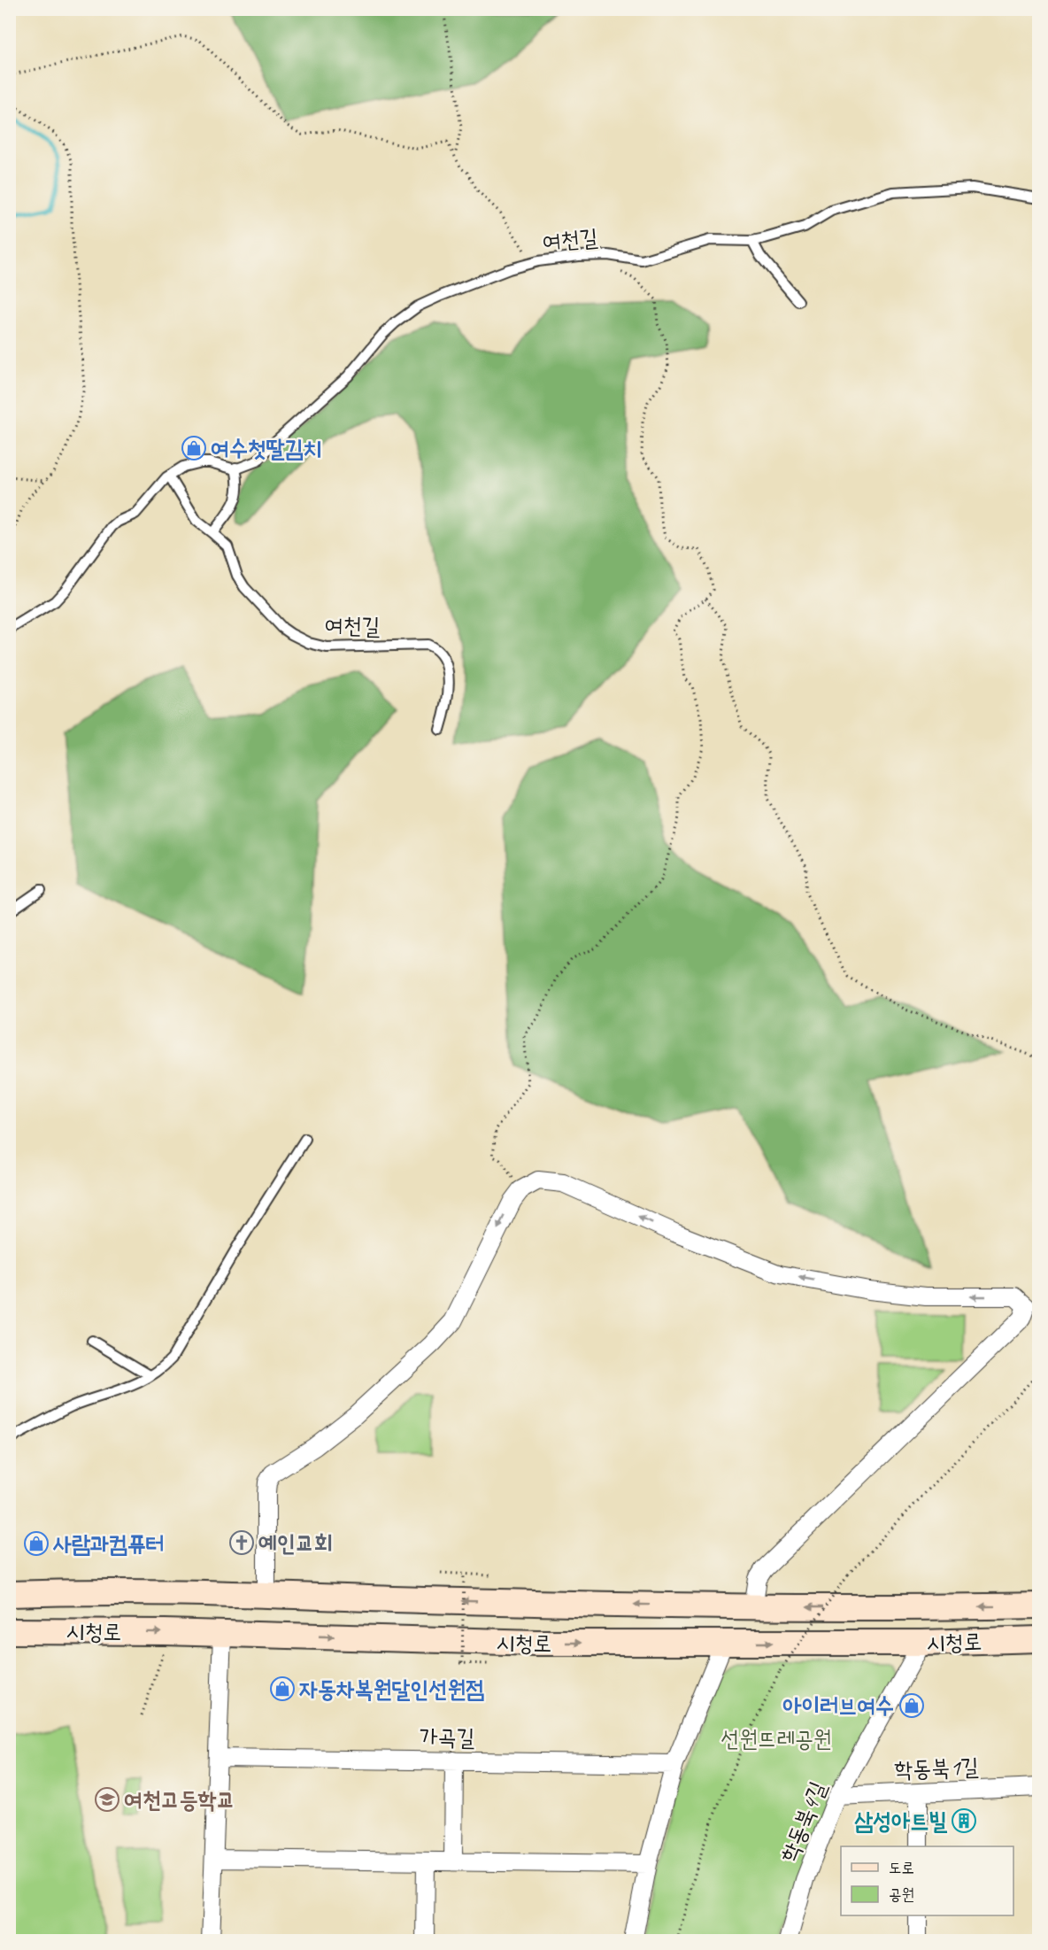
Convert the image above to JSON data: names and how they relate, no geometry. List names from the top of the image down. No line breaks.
{"streets":{"street":["시청로","가곡길","학동북1길","학동북4길"],"lane":["여천길"]},"crossings":[["시청로","학동북4길"],["학동북1길","학동북4길"]],"parks":["선원뜨레공원"],"places":{"shop":["여수첫딸김치","사람과컴퓨터","자동차복원달인선원점","아이러브여수"],"church":["예인교회"],"school or university":["여천고등학교"],"building":["삼성아트빌"]},"legend":["도로","공원"]}
